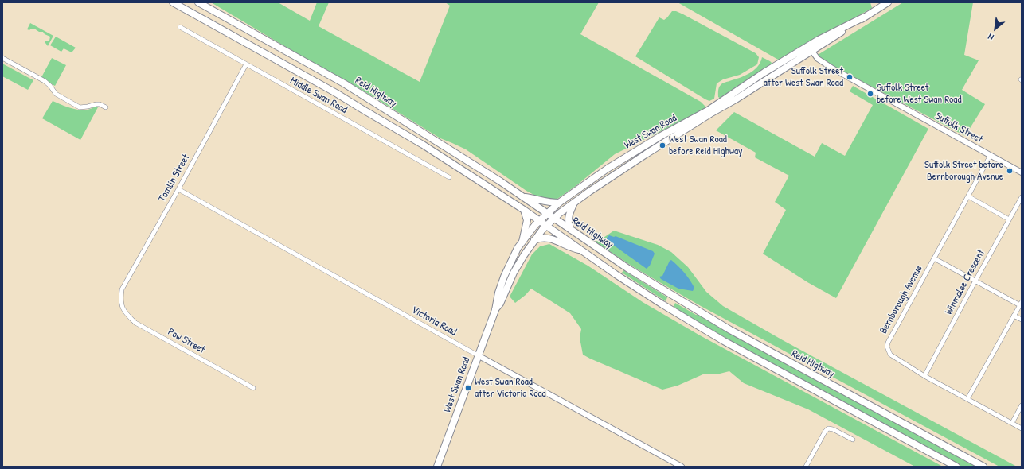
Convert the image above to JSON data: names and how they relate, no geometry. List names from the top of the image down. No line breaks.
{"streets":{"main road":["Reid Highway","West Swan Road"],"street":["Middle Swan Road","Suffolk Street","Tomlin Street","Winmalee Crescent","Bernborough Avenue","Victoria Road","Pow Street"]},"crossings":[["Reid Highway","West Swan Road"],["Middle Swan Road","Tomlin Street"],["Suffolk Street","West Swan Road"],["Suffolk Street","Bernborough Avenue"],["West Swan Road","Victoria Road"],["Tomlin Street","Victoria Road"],["Tomlin Street","Pow Street"],["Winmalee Crescent","Bernborough Avenue"]],"places":["Suffolk Street after West Swan Road","Suffolk Street before West Swan Road","West Swan Road before Reid Highway","Suffolk Street before Bernborough Avenue","West Swan Road after Victoria Road"],"north":"bottom left"}
